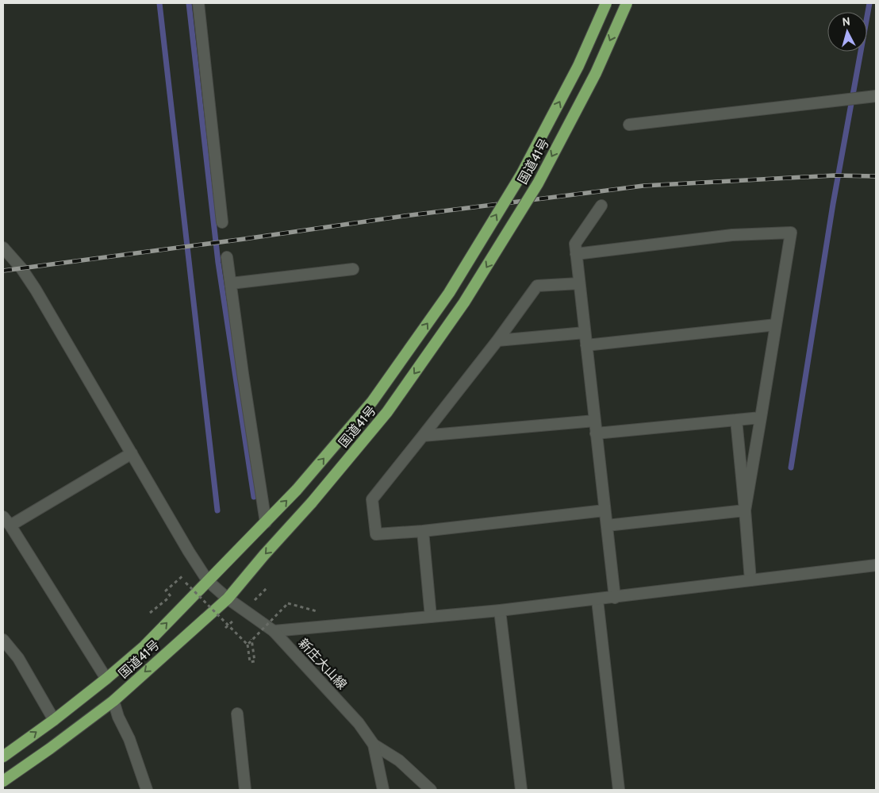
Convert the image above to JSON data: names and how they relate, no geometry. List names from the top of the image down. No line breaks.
{"streets":{"highway":["国道41号"],"street":["新庄大山線"]},"crossings":[["国道41号","新庄大山線"]],"north":"top"}
